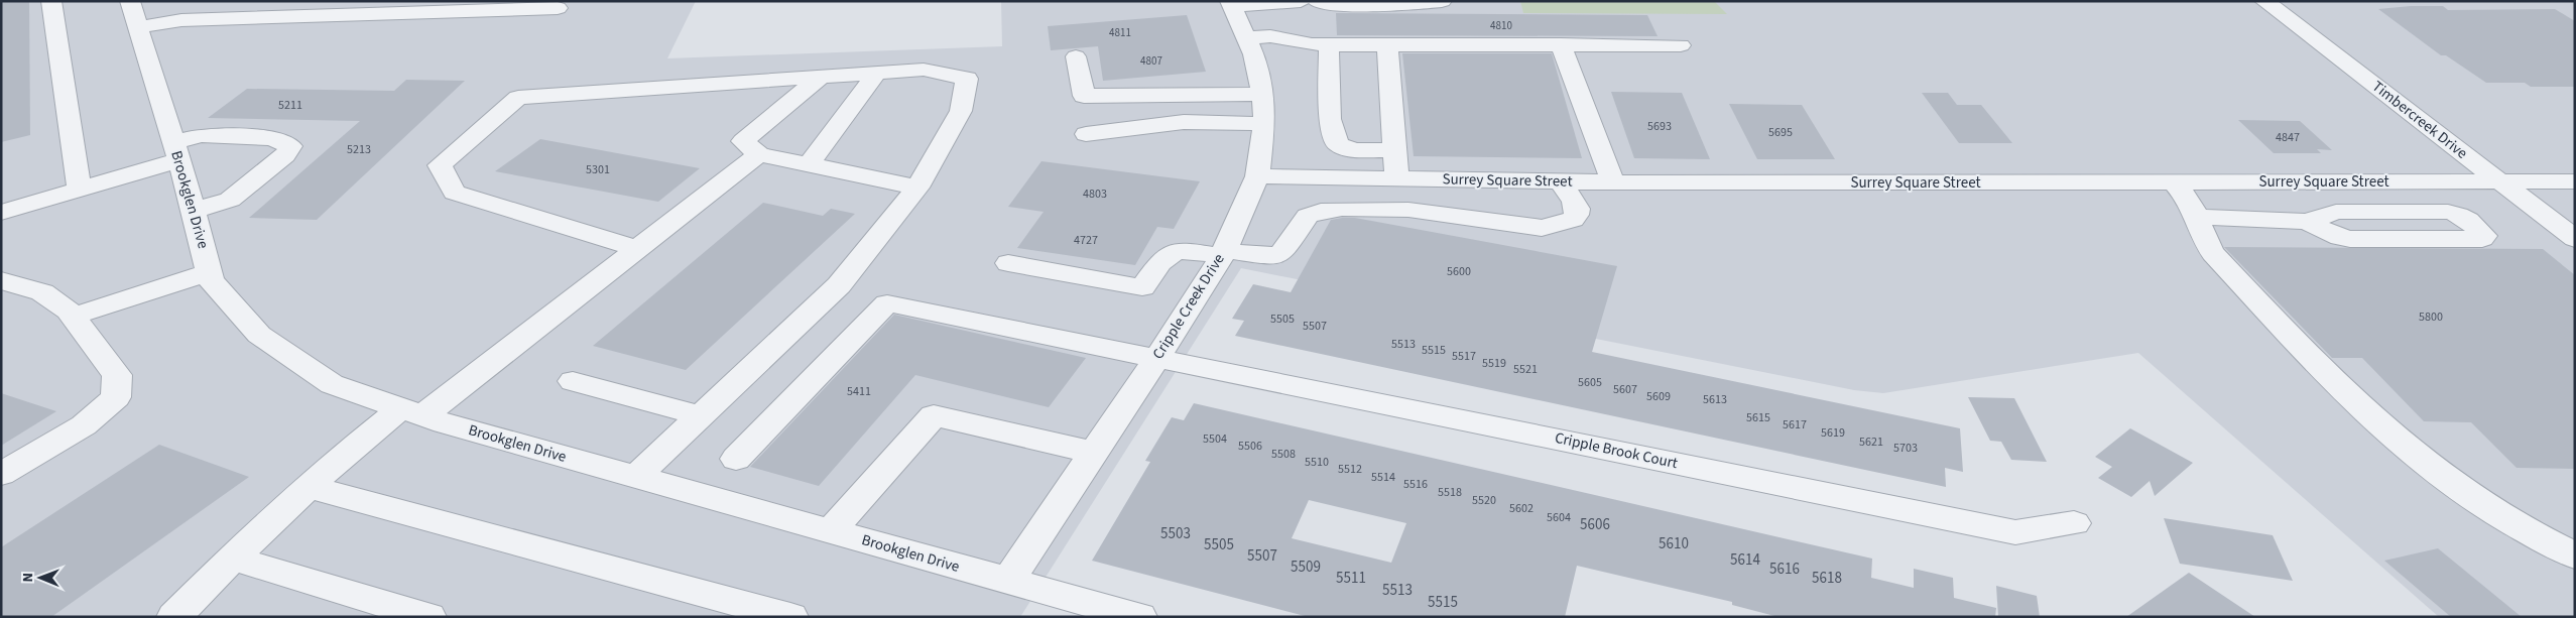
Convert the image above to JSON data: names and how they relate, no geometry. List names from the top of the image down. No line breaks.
{"streets":{"street":["Timbercreek Drive","Surrey Square Street","Brookglen Drive","Cripple Creek Drive","Cripple Brook Court"]},"crossings":[["Timbercreek Drive","Surrey Square Street"],["Surrey Square Street","Cripple Creek Drive"],["Brookglen Drive","Cripple Creek Drive"],["Cripple Creek Drive","Cripple Brook Court"]],"house_numbers":["4810","4811","4807","5211","5693","5695","4847","5213","5301","4803","4727","5600","5800","5505","5507","5513","5515","5517","5519","5521","5605","5607","5411","5609","5613","5615","5617","5619","5504","5621","5506","5703","5508","5510","5512","5514","5516","5518","5520","5602","5604","5606","5503","5610","5505","5507","5614","5509","5616","5511","5618","5513","5515"],"north":"left"}
